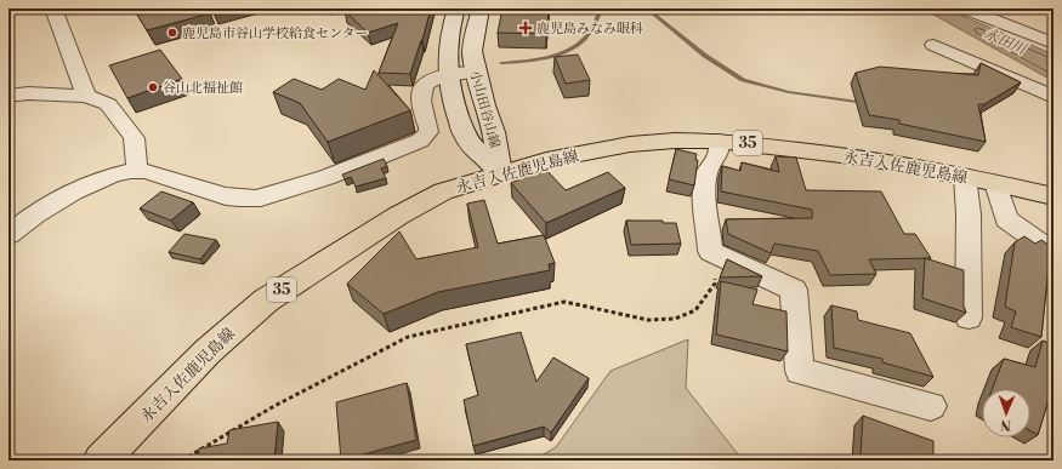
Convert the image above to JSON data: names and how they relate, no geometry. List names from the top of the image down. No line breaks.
{"streets":{"main road":["小山田谷山線","35","永吉入佐鹿児島線"]},"crossings":[["小山田谷山線","永吉入佐鹿児島線"]],"water":["永田川"],"places":{"health":["鹿児島みなみ眼科"],"other":["鹿児島市谷山学校給食センター","谷山北福祉館"]},"north":"bottom"}
